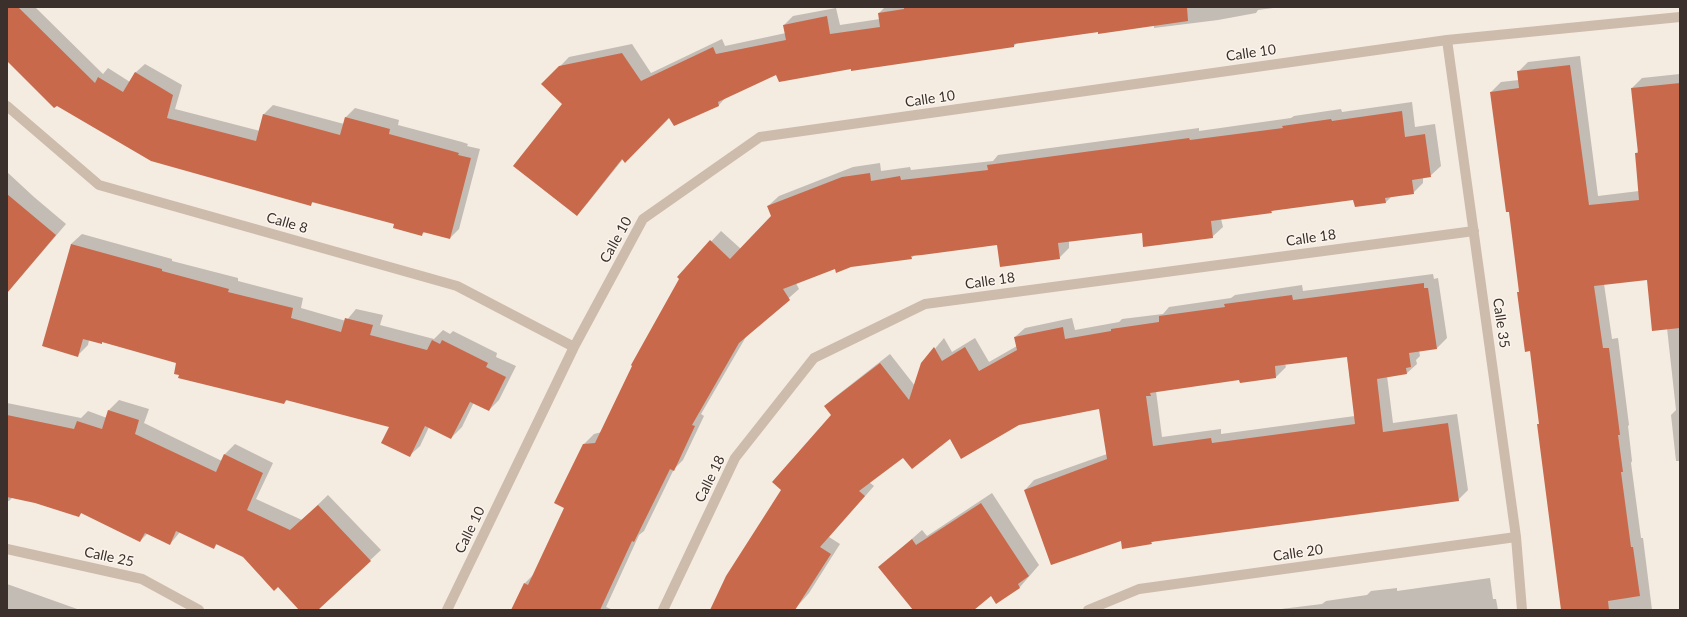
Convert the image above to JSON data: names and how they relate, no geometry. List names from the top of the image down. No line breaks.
{"streets":{"street":["Calle 10","Calle 8","Calle 18","Calle 35","Calle 20","Calle 25"]},"crossings":[["Calle 10","Calle 8"],["Calle 10","Calle 35"],["Calle 18","Calle 35"],["Calle 35","Calle 20"]]}
